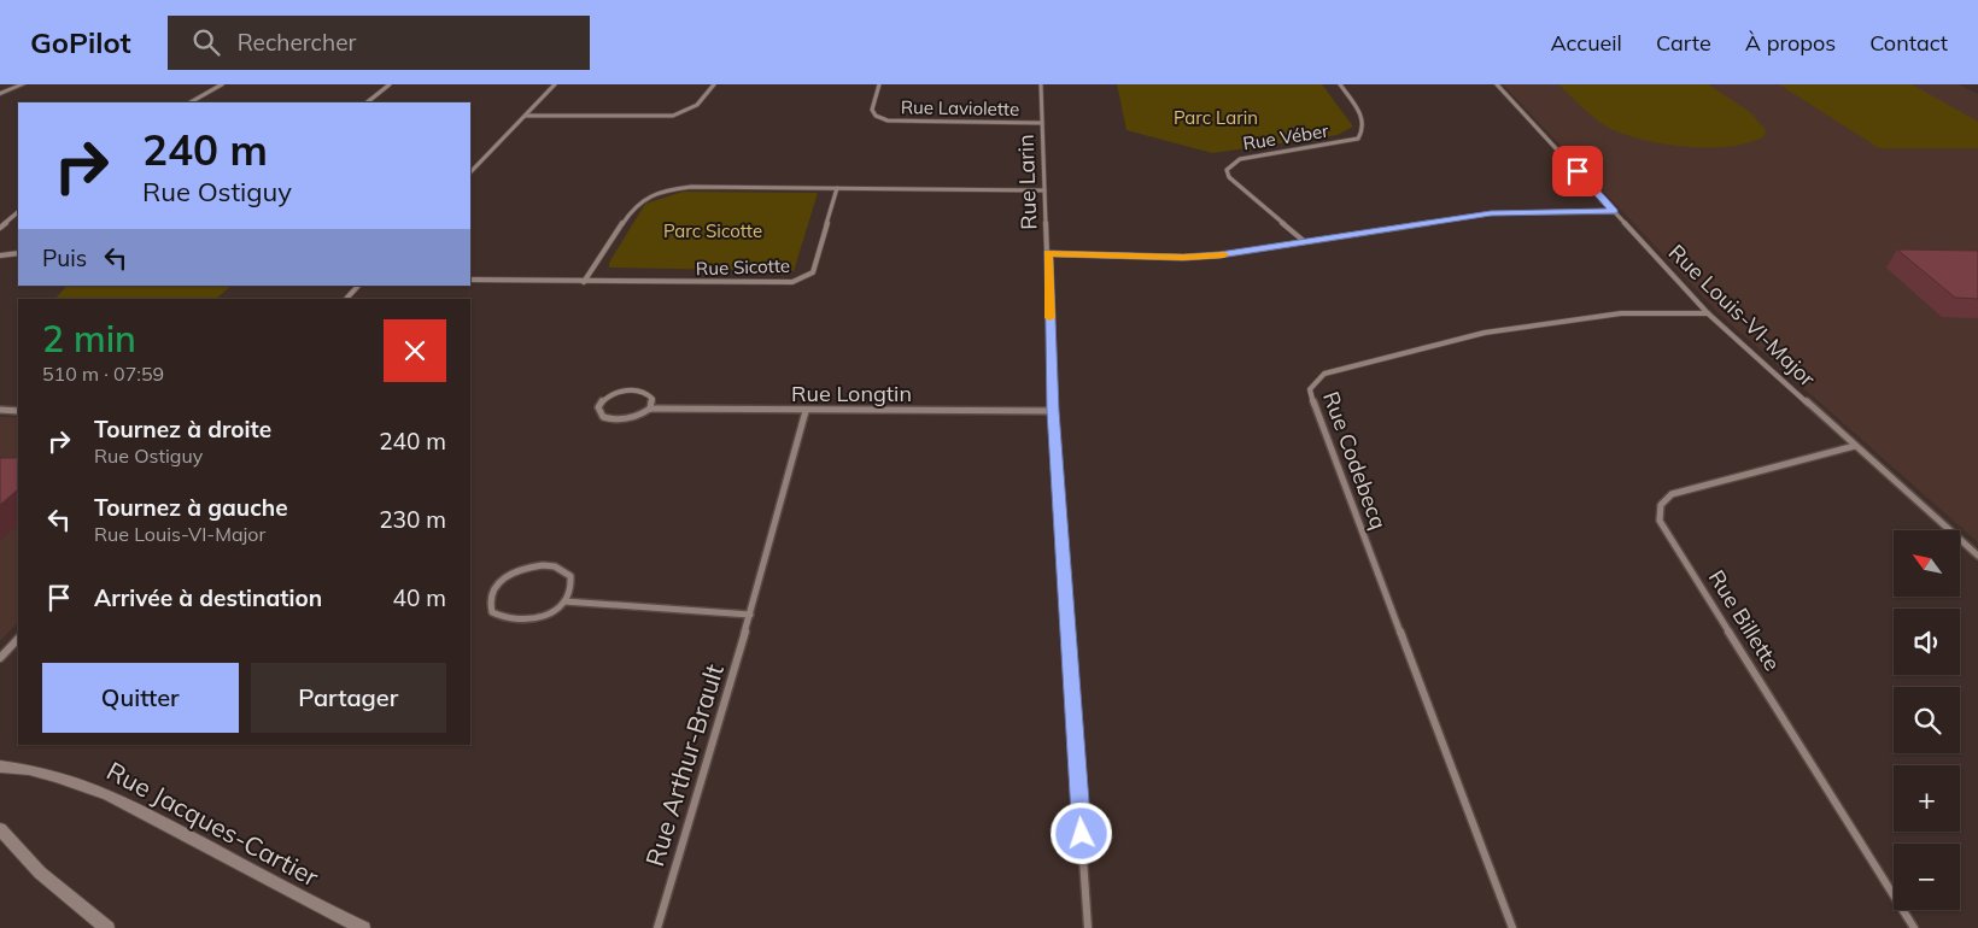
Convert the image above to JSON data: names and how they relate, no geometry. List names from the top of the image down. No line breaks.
{"streets":{"street":["Rue Laviolette","Rue Véber","Rue Larin","Rue Sicotte","Rue Louis-VI-Major","Rue Longtin","Rue Codebecq","Rue Billette","Rue Arthur-Brault","Rue Jacques-Cartier"]},"crossings":[["Rue Laviolette","Rue Larin"],["Rue Larin","Rue Longtin"],["Rue Louis-VI-Major","Rue Codebecq"],["Rue Louis-VI-Major","Rue Billette"],["Rue Longtin","Rue Arthur-Brault"]],"parks":["Parc Larin","Parc Sicotte"],"north":"top left","page":{"header":"GoPilot","search":"Rechercher","nav":["Accueil","Carte","À propos","Contact"],"turn":["240 m","Rue Ostiguy"],"then":"Puis","heading":["2 min","510 m · 07:59"],"list":[{"name":"Tournez à droite","note":"Rue Ostiguy","value":"240 m"},{"name":"Tournez à gauche","note":"Rue Louis-VI-Major","value":"230 m"},{"name":"Arrivée à destination","value":"40 m"}],"map_buttons":["+","−"],"buttons":["Quitter","Partager"]}}
